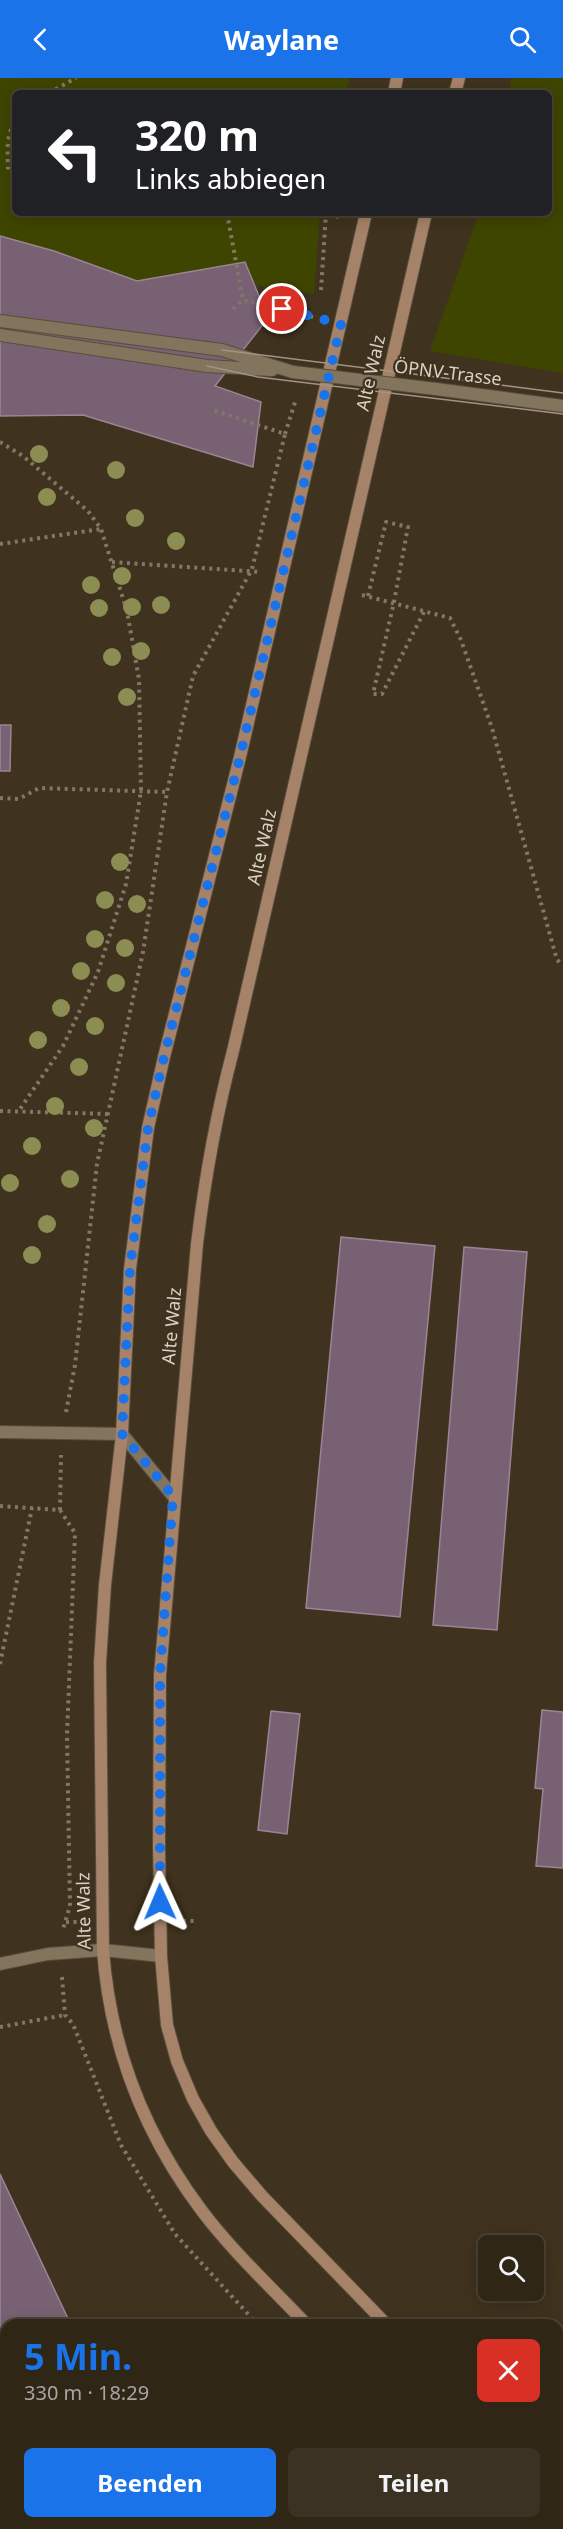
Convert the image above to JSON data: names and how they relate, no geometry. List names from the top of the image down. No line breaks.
{"streets":{"street":["Alte Walz","ÖPNV-Trasse"]},"page":{"header":"Waylane","turn":["320 m","Links abbiegen"],"heading":["5 Min.","330 m · 18:29"],"buttons":["Beenden","Teilen"]}}
